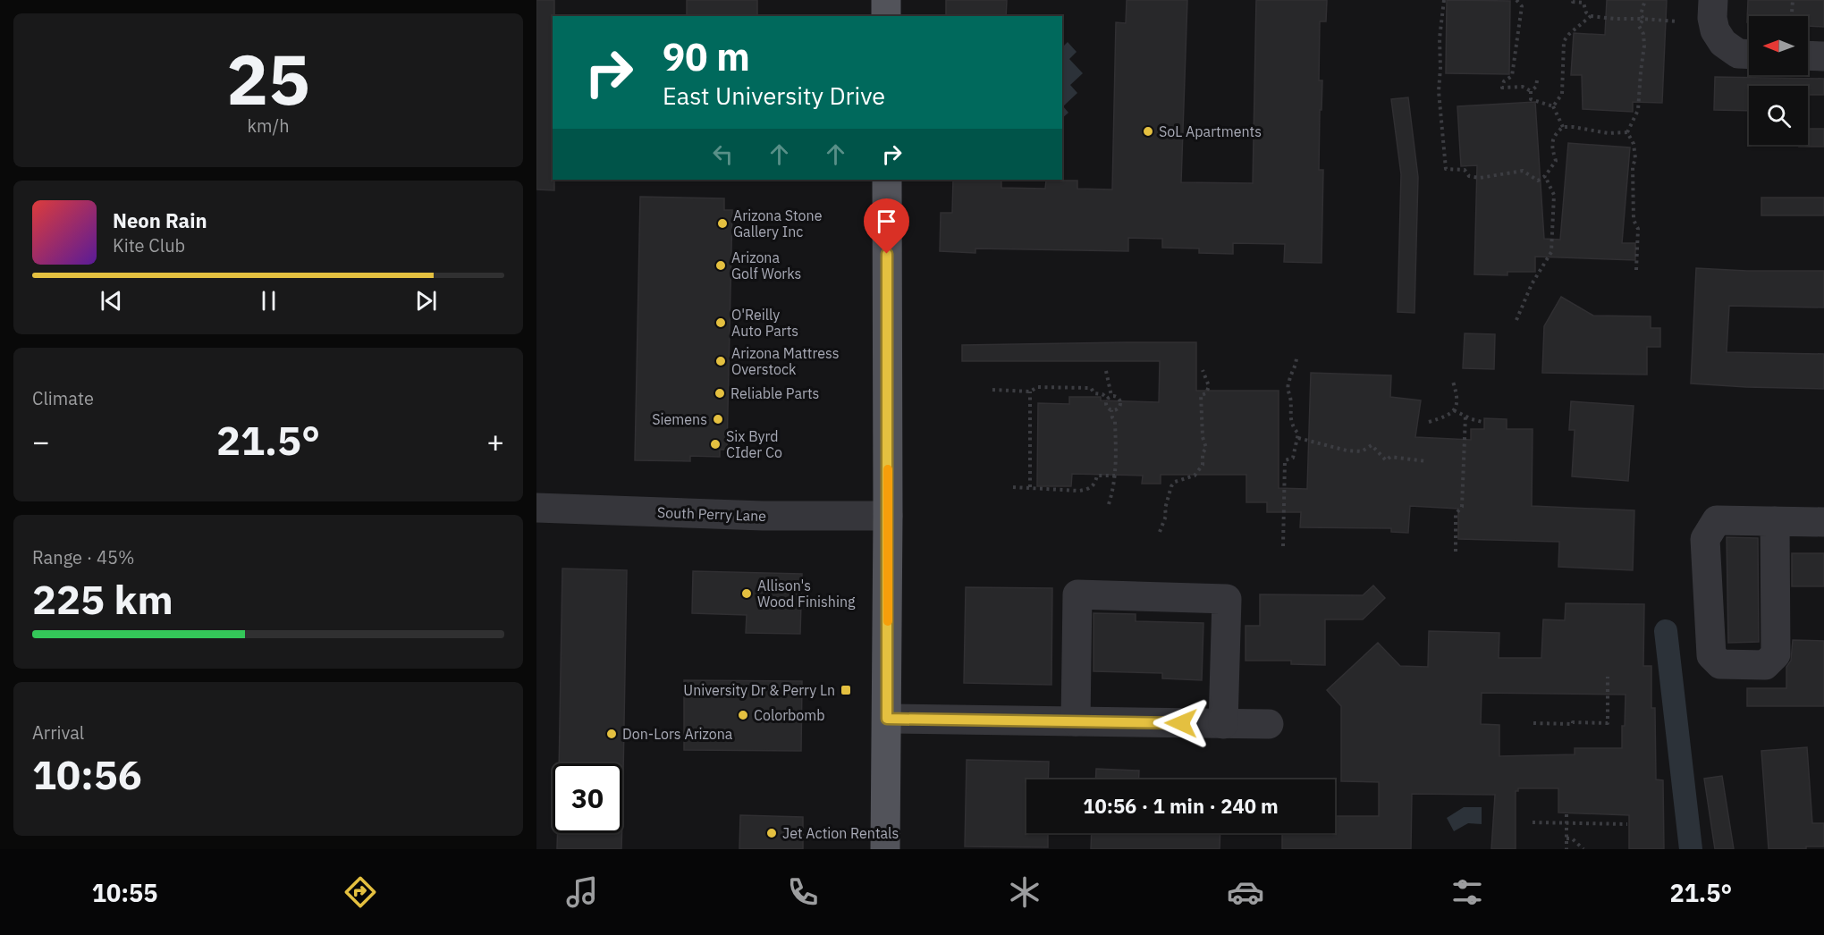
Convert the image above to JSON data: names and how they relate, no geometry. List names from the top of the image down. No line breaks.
{"streets":{"street":["South Perry Lane"]},"places":{"other":["SoL Apartments","Arizona Stone Gallery Inc","Arizona Golf Works","O'Reilly Auto Parts","Arizona Mattress Overstock","Reliable Parts","Siemens","Six Byrd CIder Co","Allison's Wood Finishing","Colorbomb","Don-Lors Arizona","Jet Action Rentals"],"transit":["University Dr & Perry Ln"]},"north":"left","page":{"tile":[["25","km/h"],"Climate",["Range · 45%","225 km"],["Arrival","10:56"]],"turn":["90 m","East University Drive"],"song":["Neon Rain","Kite Club"],"heat":["−","21.5°","+"],"limit":"30","trip":"10:56 · 1 min · 240 m","tabs":["10:55","21.5°"]}}
